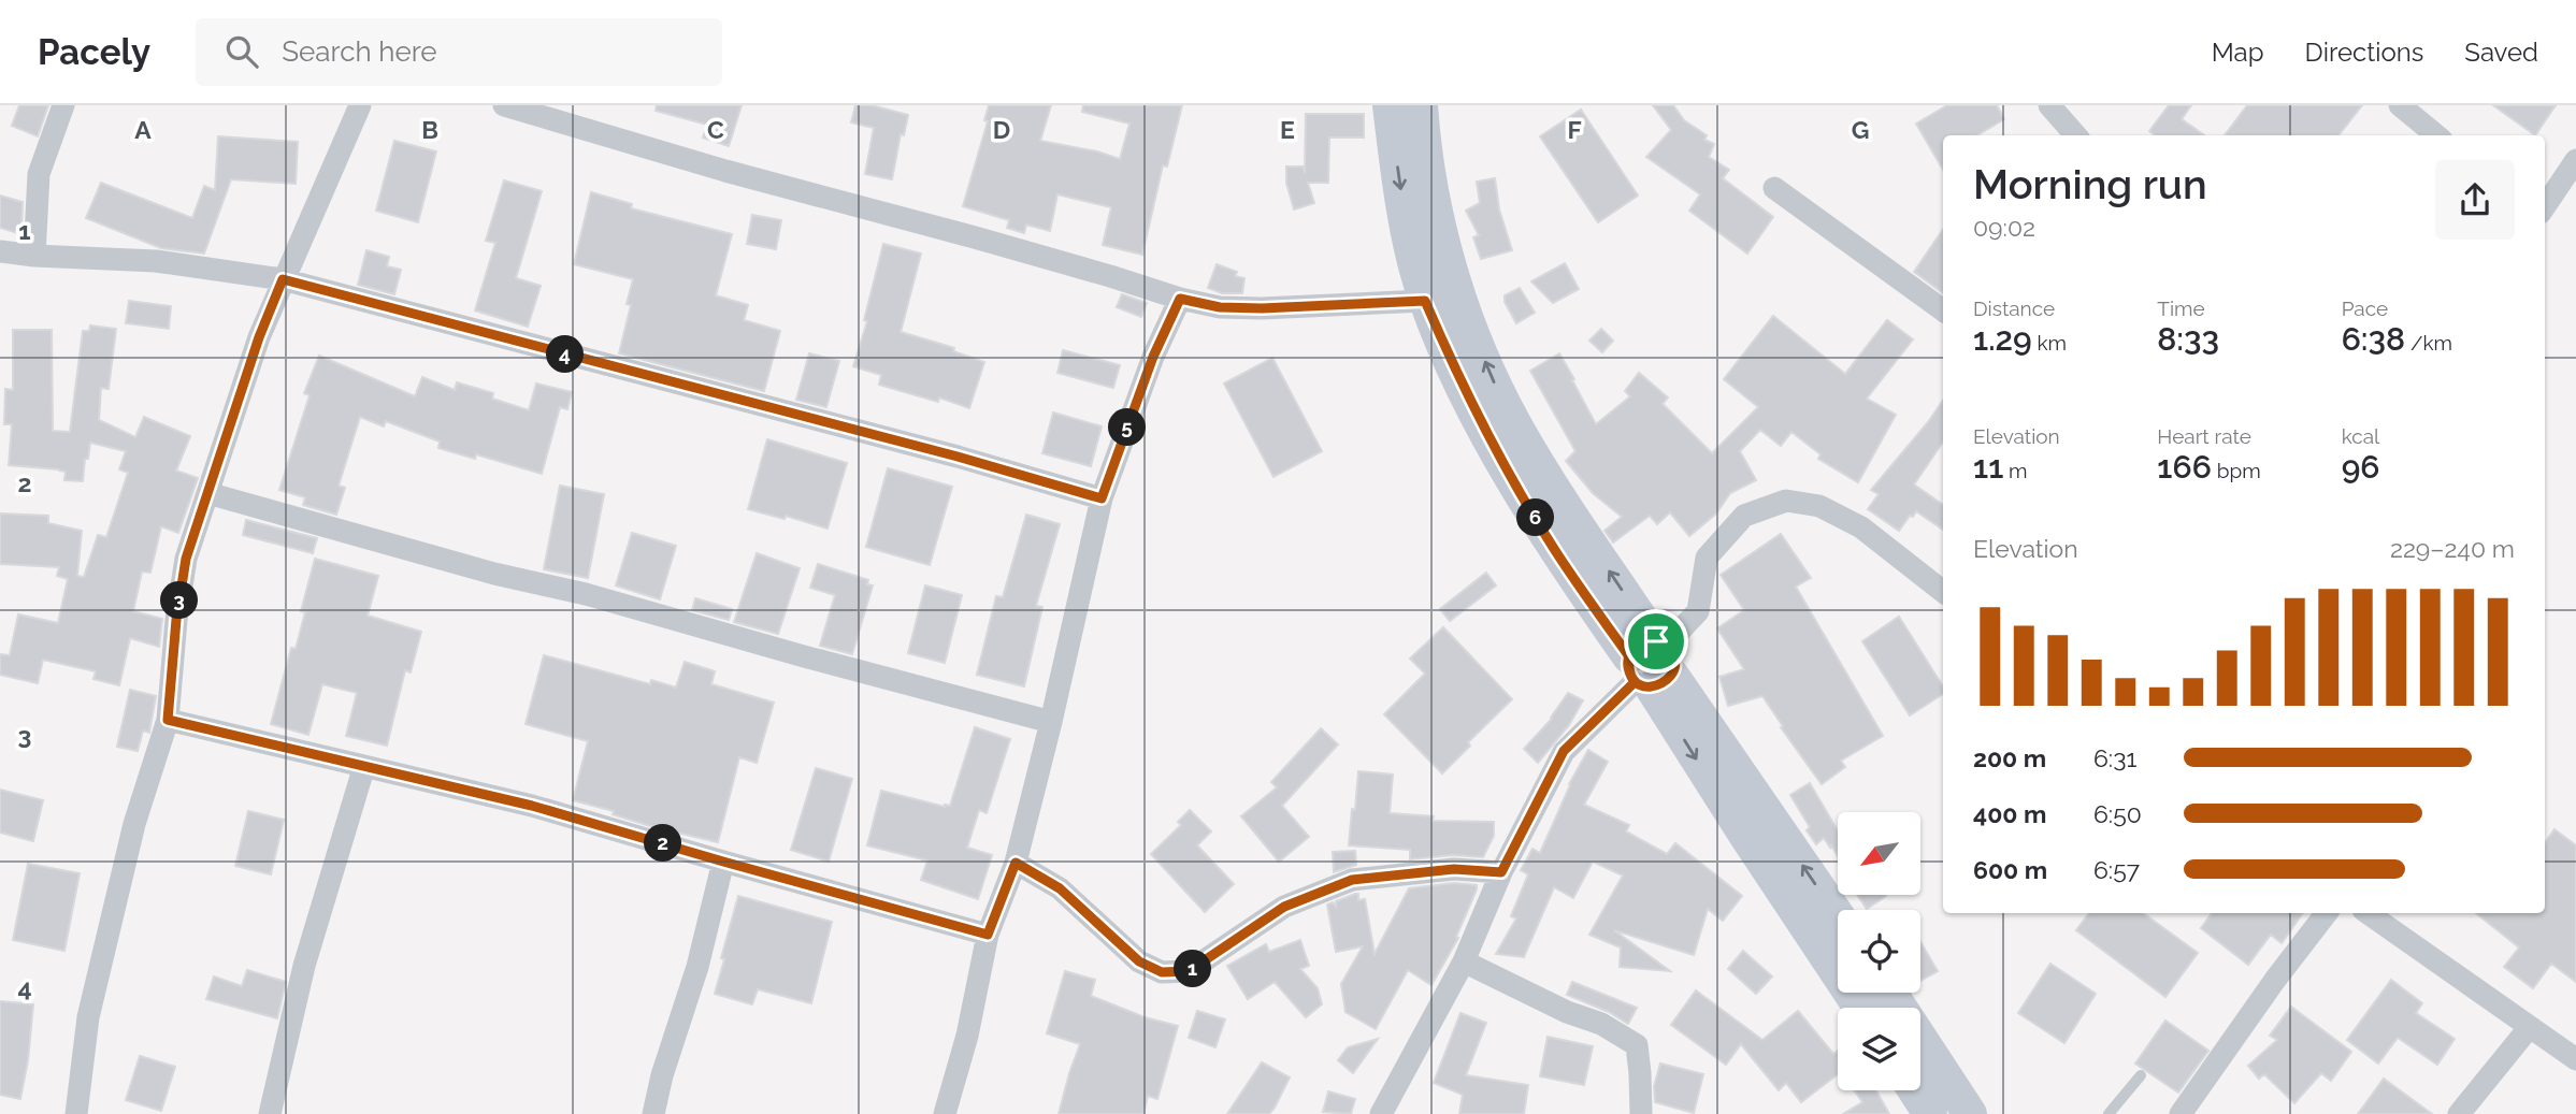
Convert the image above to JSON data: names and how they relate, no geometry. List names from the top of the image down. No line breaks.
{"north":"bottom left","page":{"header":"Pacely","search":"Search here","nav":["Map","Directions","Saved"],"heading":["Morning run","09:02"],"stats":[["Distance","1.29 km"],["Time","8:33"],["Pace","6:38 /km"],["Elevation","11 m"],["Heart rate","166 bpm"],["kcal","96"]],"pins":["4","5","6","3","2","1"],"chart":["Elevation","229–240 m"],"list":[{"name":"200 m","note":"6:31"},{"name":"400 m","note":"6:50"},{"name":"600 m","note":"6:57"}]},"grid":{"columns":["A","B","C","D","E","F","G"],"rows":["1","2","3","4"]}}
